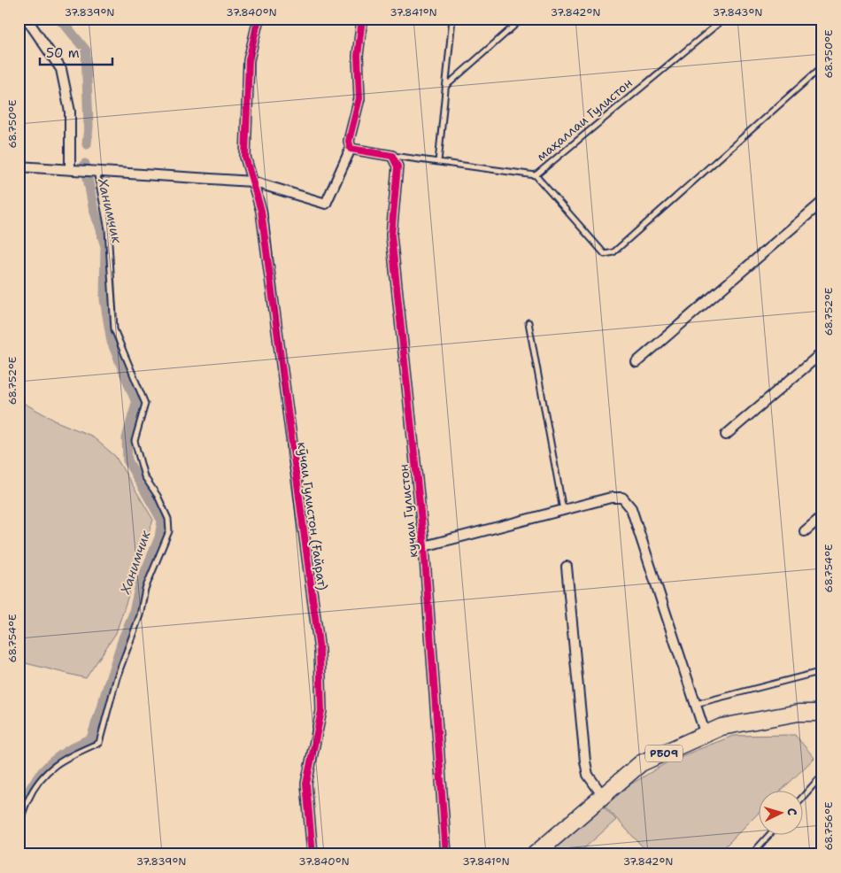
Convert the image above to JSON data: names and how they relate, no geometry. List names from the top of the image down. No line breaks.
{"streets":{"highway":["РБ09"],"street":["маҳаллаи Гулистон","кучаи Гулистон","кӯчаи Гулистон (Ғайрат)"]},"crossings":[["маҳаллаи Гулистон","кучаи Гулистон"]],"water":["Ханимчик"],"scale_bar":"50 m","north":"right","coordinates":["37.839°N","37.840°N","37.841°N","37.842°N","37.843°N","68.750°E","68.752°E","68.754°E","68.756°E"]}
